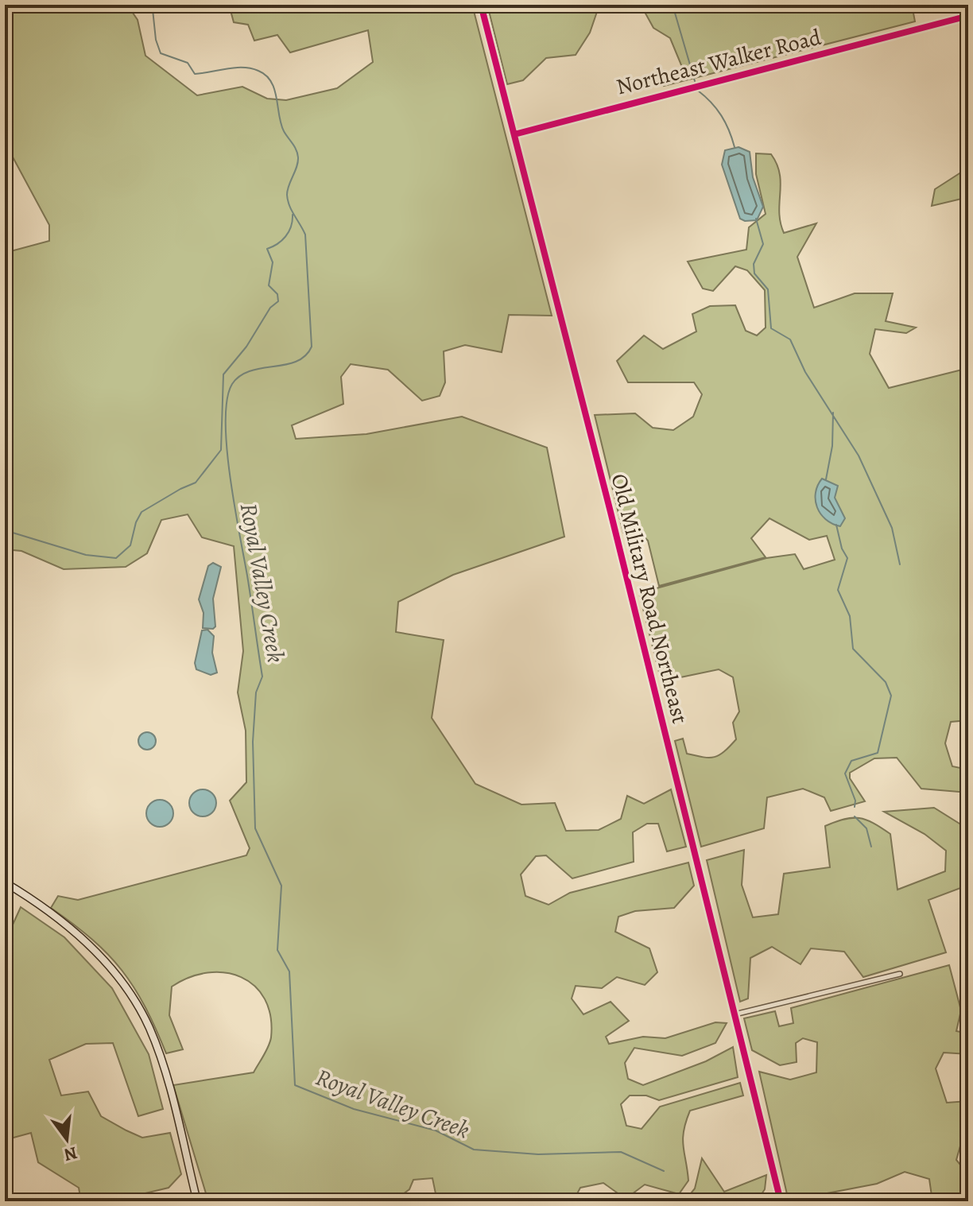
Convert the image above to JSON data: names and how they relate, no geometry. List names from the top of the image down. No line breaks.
{"streets":{"street":["Northeast Walker Road","Old Military Road Northeast"]},"crossings":[["Northeast Walker Road","Old Military Road Northeast"]],"water":["Royal Valley Creek"],"north":"bottom"}
